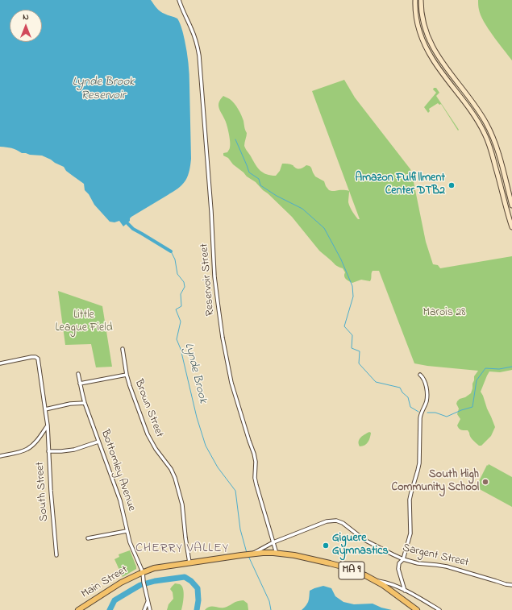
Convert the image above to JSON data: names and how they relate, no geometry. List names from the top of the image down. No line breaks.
{"streets":{"highway":["MA 9","Main Street"],"street":["Reservoir Street","Brown Street","Bottomley Avenue","South Street","Sargent Street"]},"crossings":[["Reservoir Street","Sargent Street"],["Reservoir Street","Main Street"],["Brown Street","Main Street"],["Bottomley Avenue","Main Street"],["Sargent Street","Main Street"]],"districts":["CHERRY VALLEY"],"water":["Lynde Brook Reservoir","Lynde Brook"],"parks":["Marois 28","Little League Field"],"places":["Amazon Fulfillment Center DTB2","South High Community School","Giguere Gymnastics"],"north":"top"}
